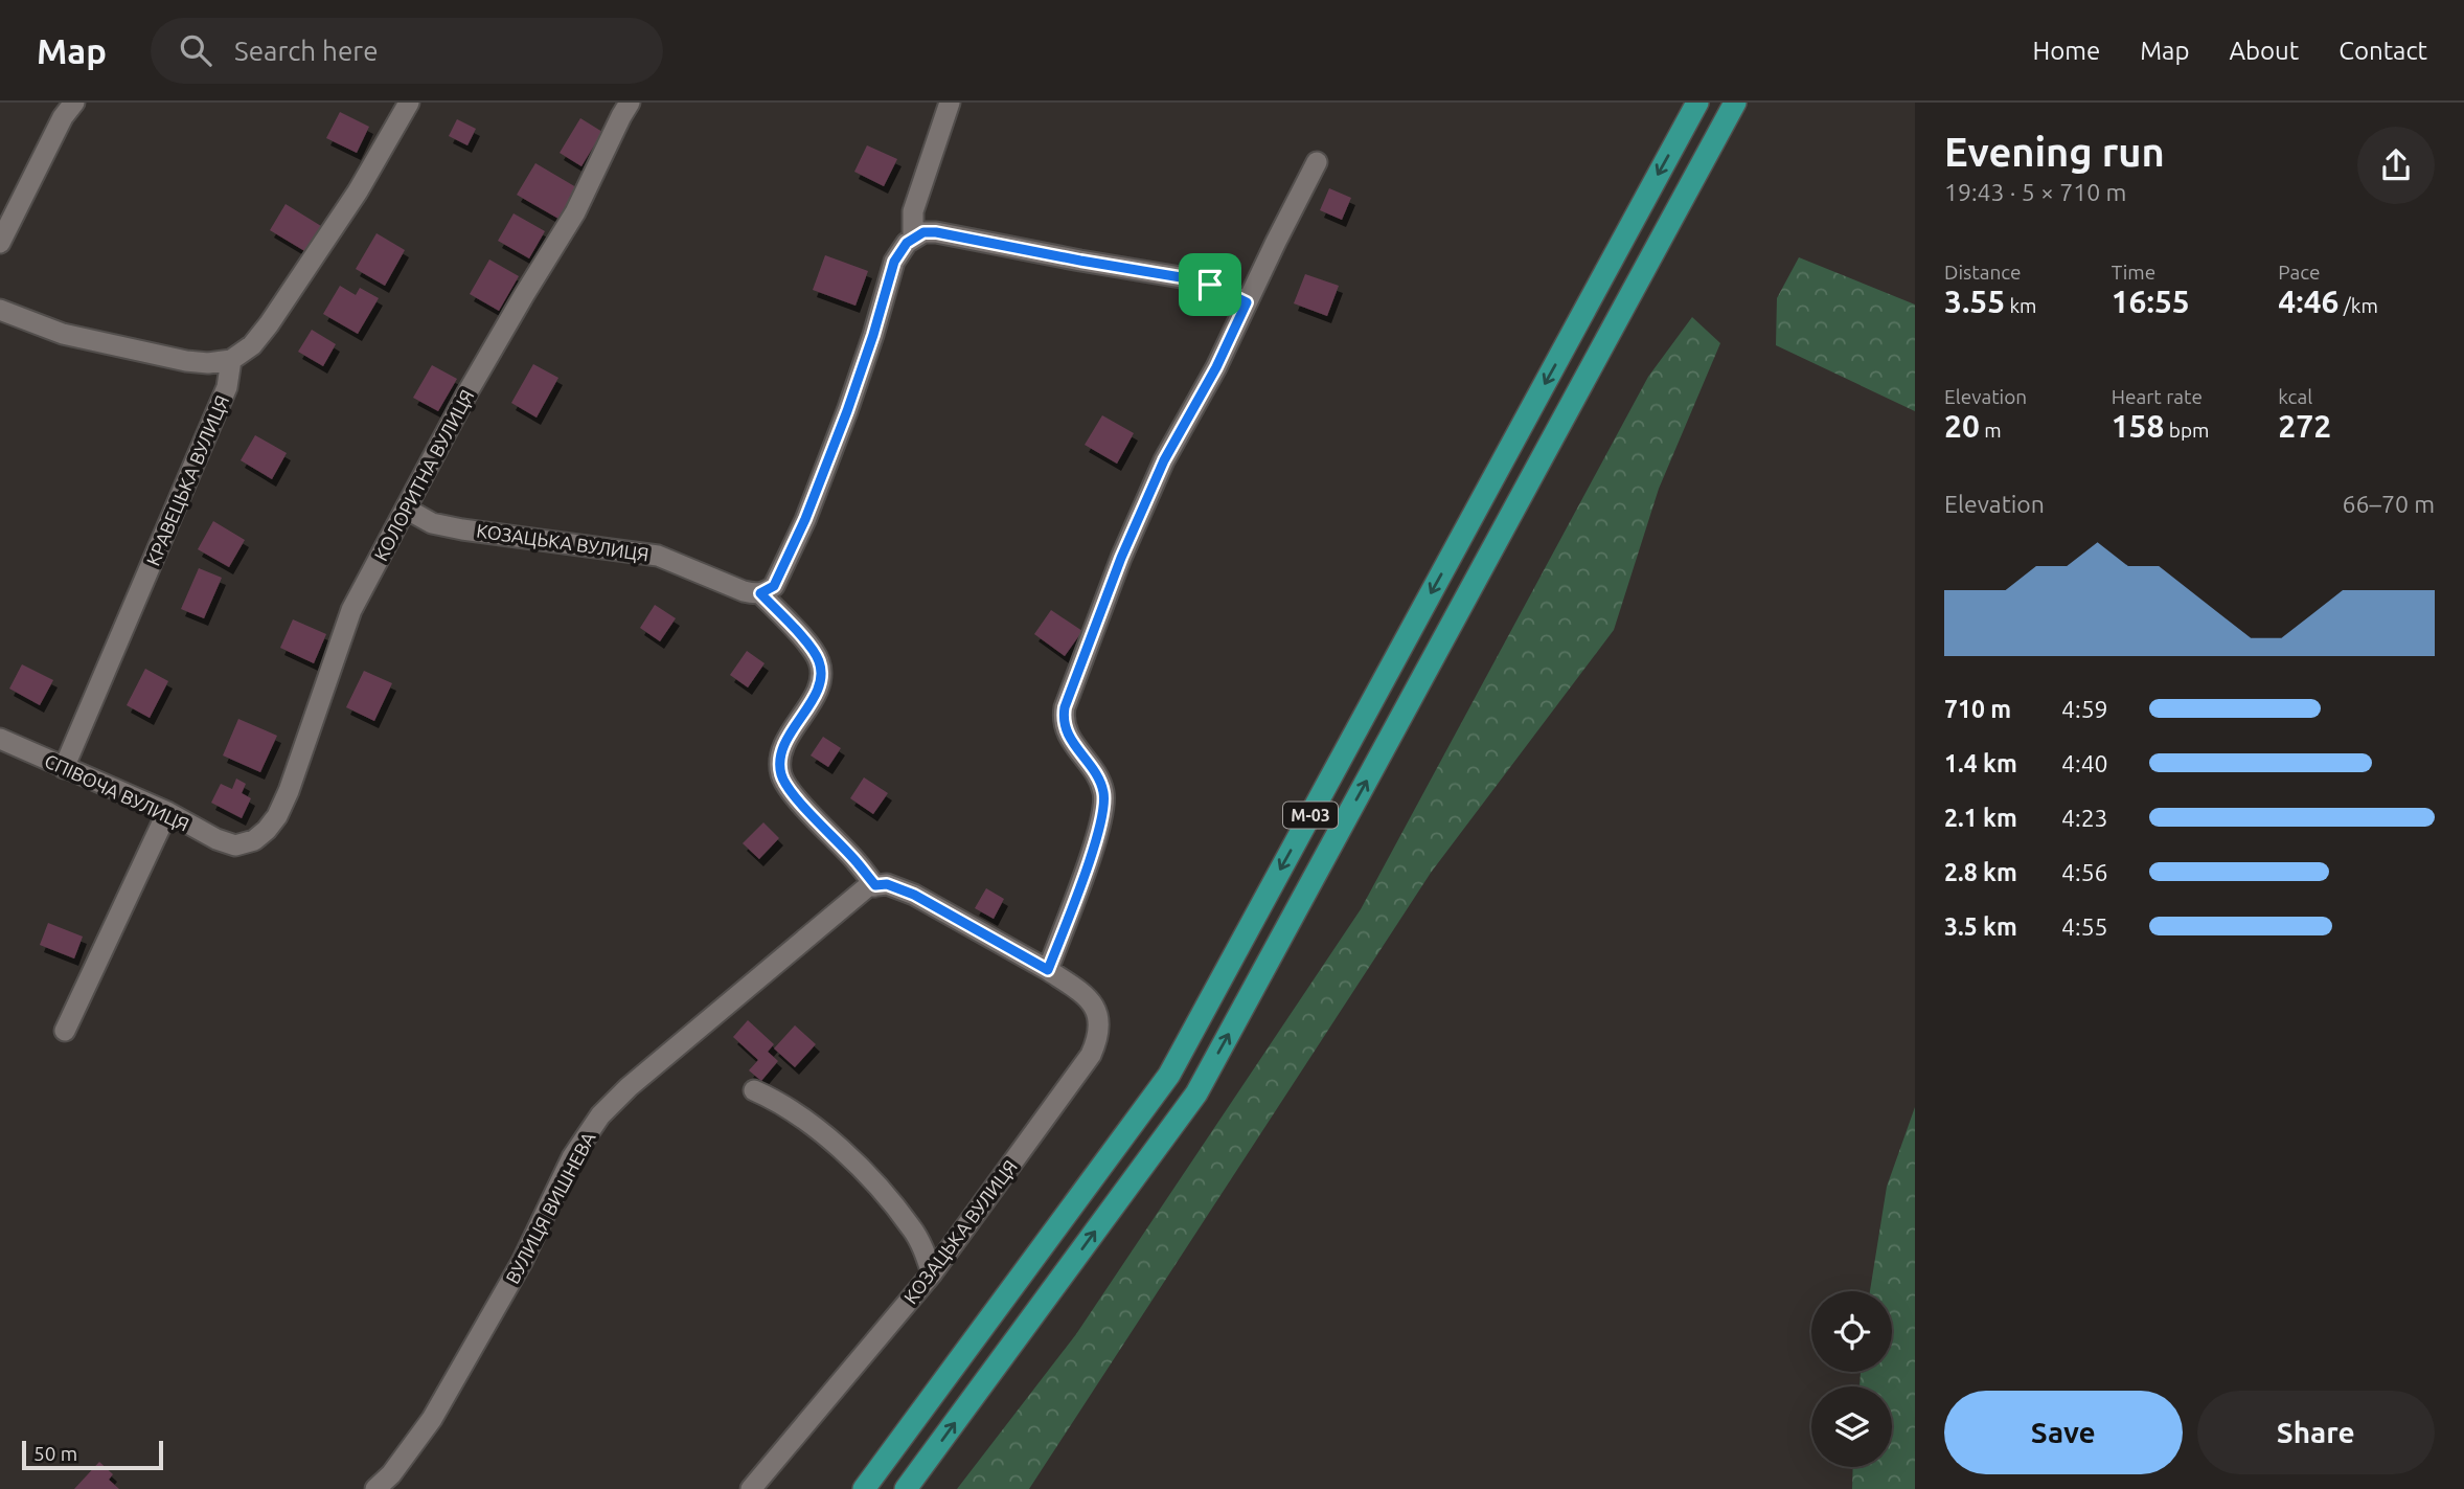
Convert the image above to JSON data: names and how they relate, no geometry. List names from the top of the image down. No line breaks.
{"streets":{"highway":["М-03"],"street":["КОЛОРИТНА ВУЛИЦЯ","КРАВЕЦЬКА ВУЛИЦЯ","КОЗАЦЬКА ВУЛИЦЯ","СПІВОЧА ВУЛИЦЯ","ВУЛИЦЯ ВИШНЕВА"]},"crossings":[["КОЛОРИТНА ВУЛИЦЯ","КОЗАЦЬКА ВУЛИЦЯ"],["КОЛОРИТНА ВУЛИЦЯ","СПІВОЧА ВУЛИЦЯ"],["КРАВЕЦЬКА ВУЛИЦЯ","СПІВОЧА ВУЛИЦЯ"],["КОЗАЦЬКА ВУЛИЦЯ","ВУЛИЦЯ ВИШНЕВА"]],"scale_bar":"50 m","page":{"header":"Map","search":"Search here","nav":["Home","Map","About","Contact"],"heading":["Evening run","19:43 · 5 × 710 m"],"stats":[["Distance","3.55 km"],["Time","16:55"],["Pace","4:46 /km"],["Elevation","20 m"],["Heart rate","158 bpm"],["kcal","272"]],"chart":["Elevation","66–70 m"],"list":[{"name":"710 m","note":"4:59"},{"name":"1.4 km","note":"4:40"},{"name":"2.1 km","note":"4:23"},{"name":"2.8 km","note":"4:56"},{"name":"3.5 km","note":"4:55"}],"buttons":["Save","Share"],"scale":"50 m"}}
